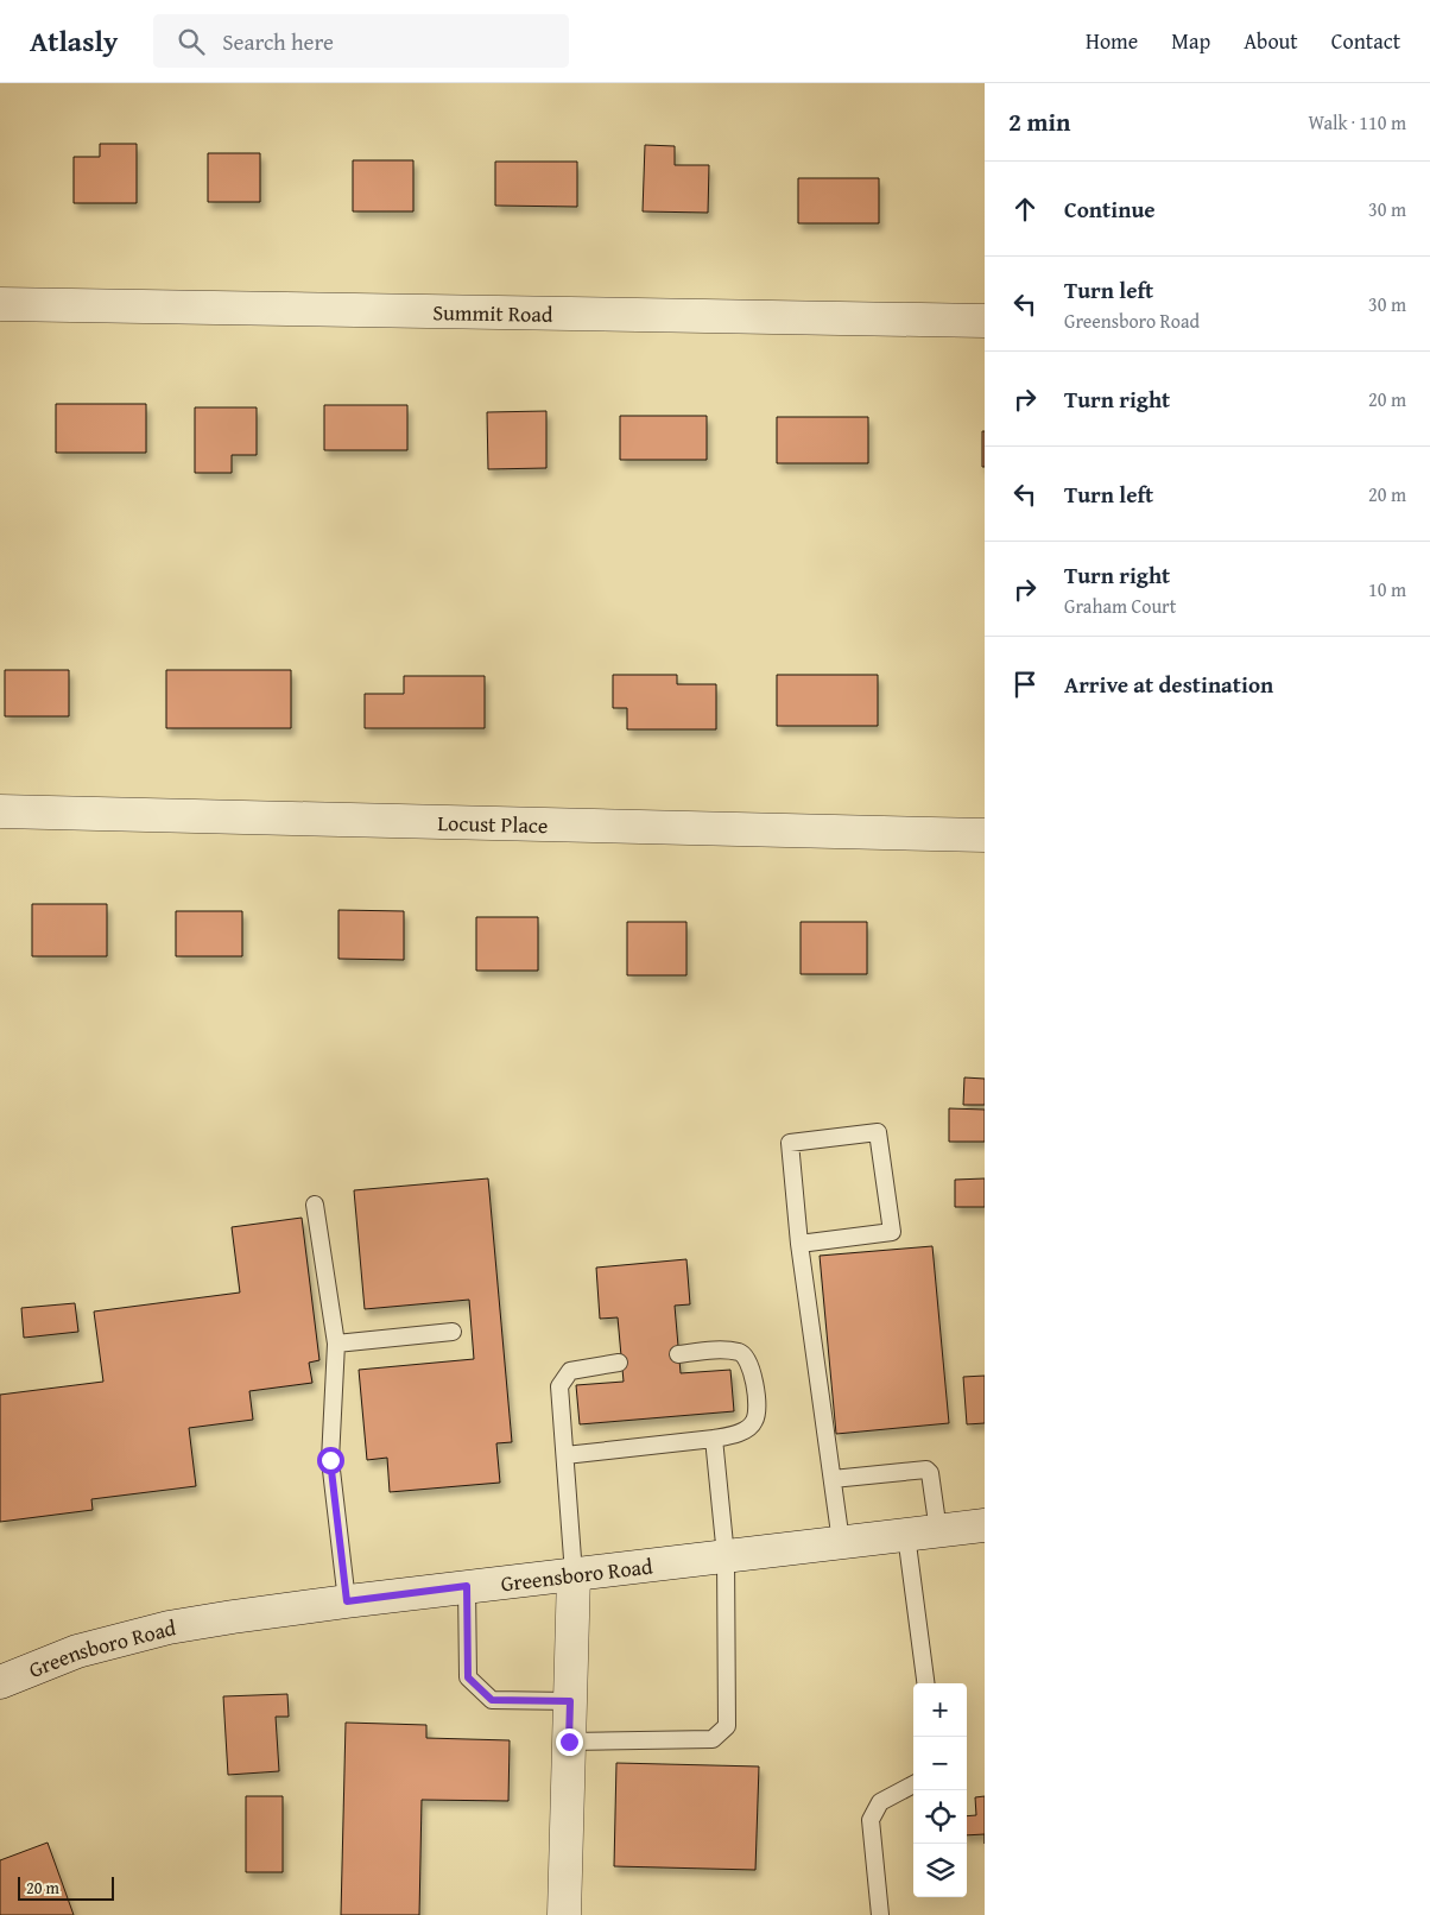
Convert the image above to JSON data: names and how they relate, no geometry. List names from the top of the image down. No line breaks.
{"streets":{"street":["Summit Road","Locust Place","Greensboro Road"]},"scale_bar":"20 m","page":{"header":"Atlasly","search":"Search here","nav":["Home","Map","About","Contact"],"heading":["2 min","Walk · 110 m"],"list":[["Continue","30 m"],["Turn left","Greensboro Road","30 m"],["Turn right","20 m"],["Turn left","20 m"],["Turn right","Graham Court","10 m"],"Arrive at destination"],"map_buttons":["+","−"],"scale":"20 m"}}
